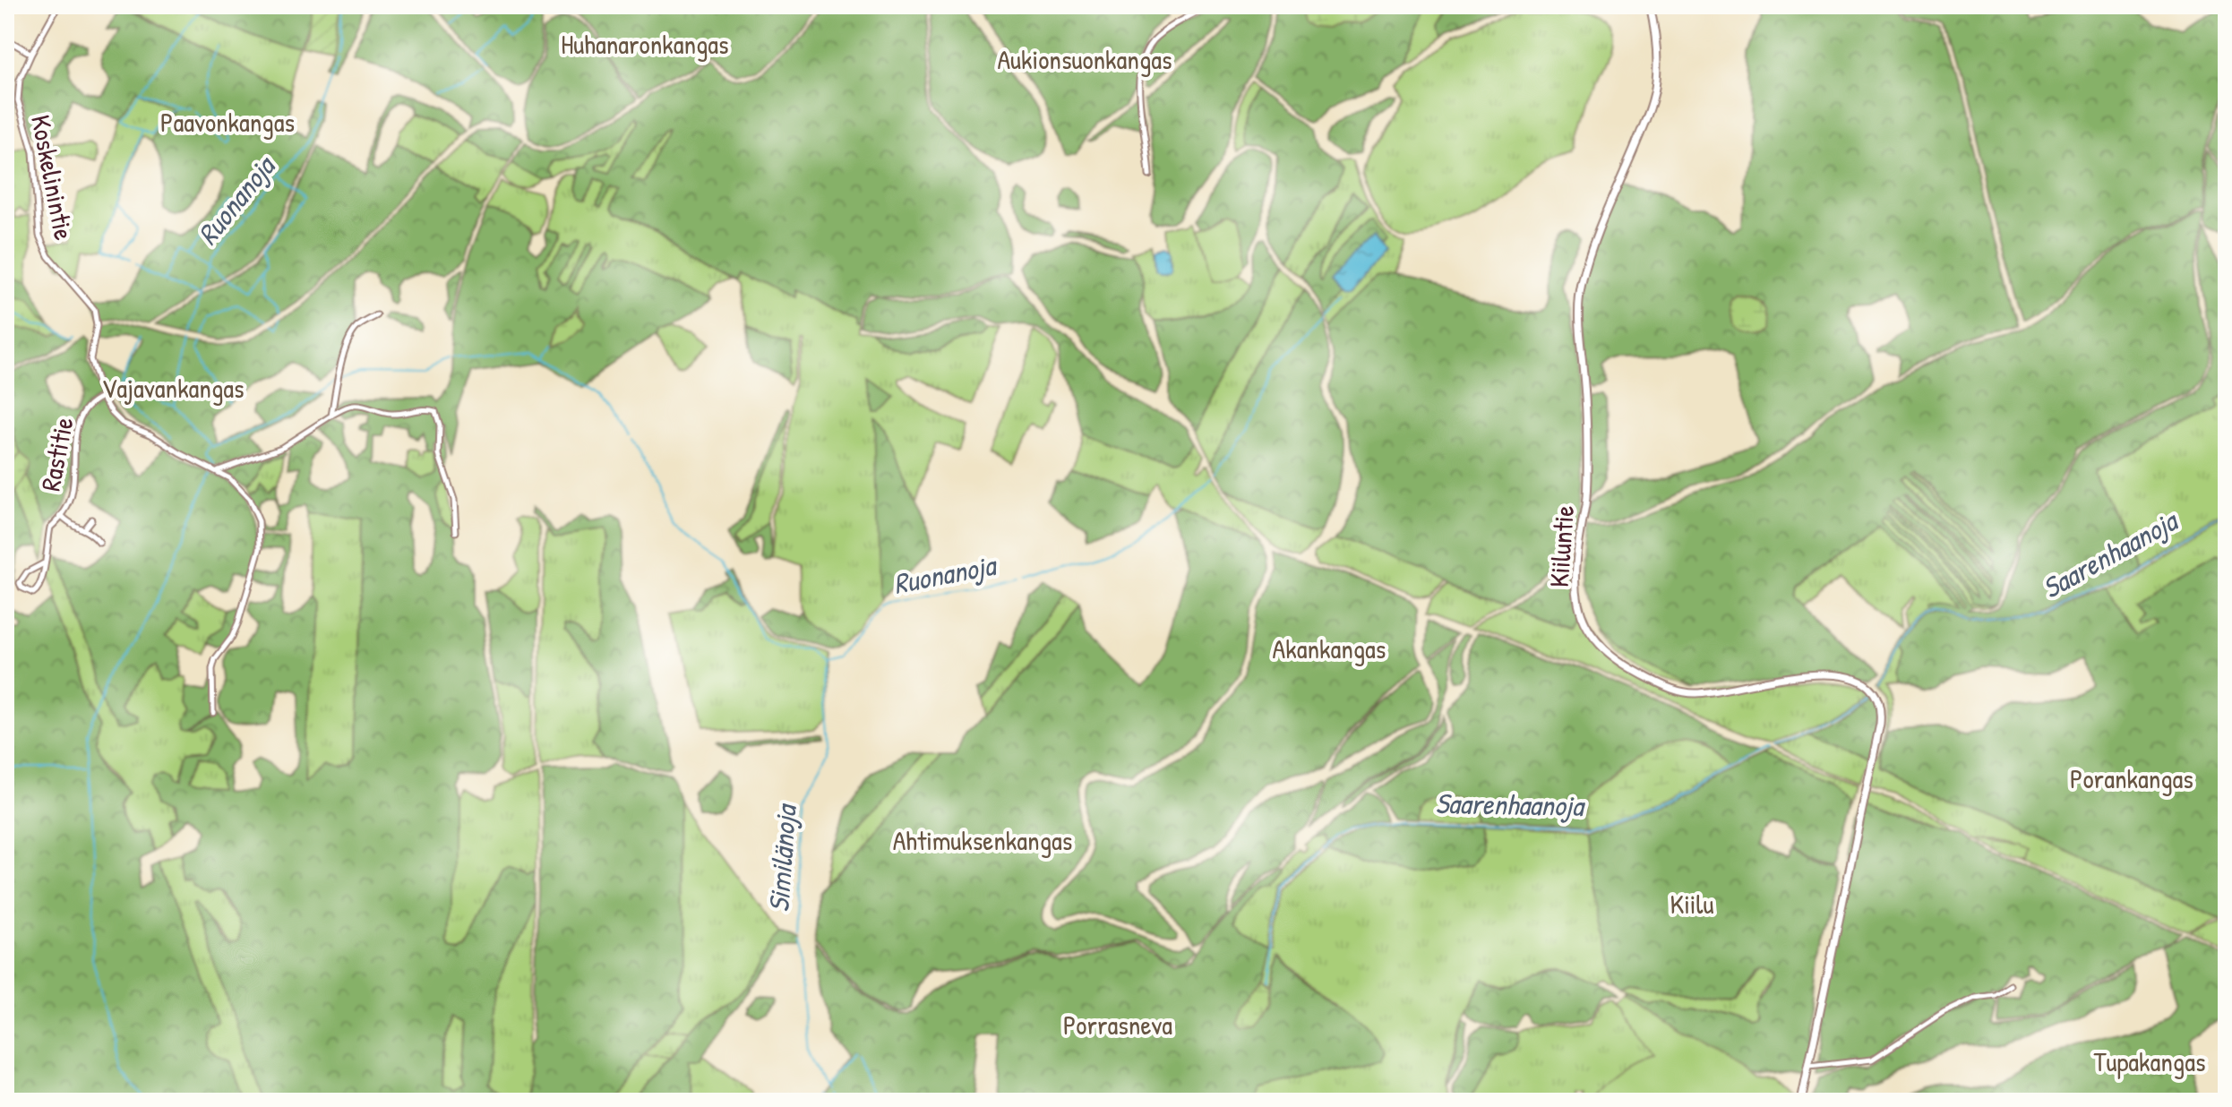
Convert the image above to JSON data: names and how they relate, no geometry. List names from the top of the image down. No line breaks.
{"streets":{"street":["Koskelinintie","Rastitie","Kiiluntie"]},"crossings":[["Koskelinintie","Rastitie"]],"water":["Ruonanoja","Saarenhaanoja","Similänoja"],"parks":["Huhanaronkangas","Aukionsuonkangas","Paavonkangas","Vajavankangas","Akankangas","Porankangas","Ahtimuksenkangas","Kiilu","Porrasneva","Tupakangas"]}
